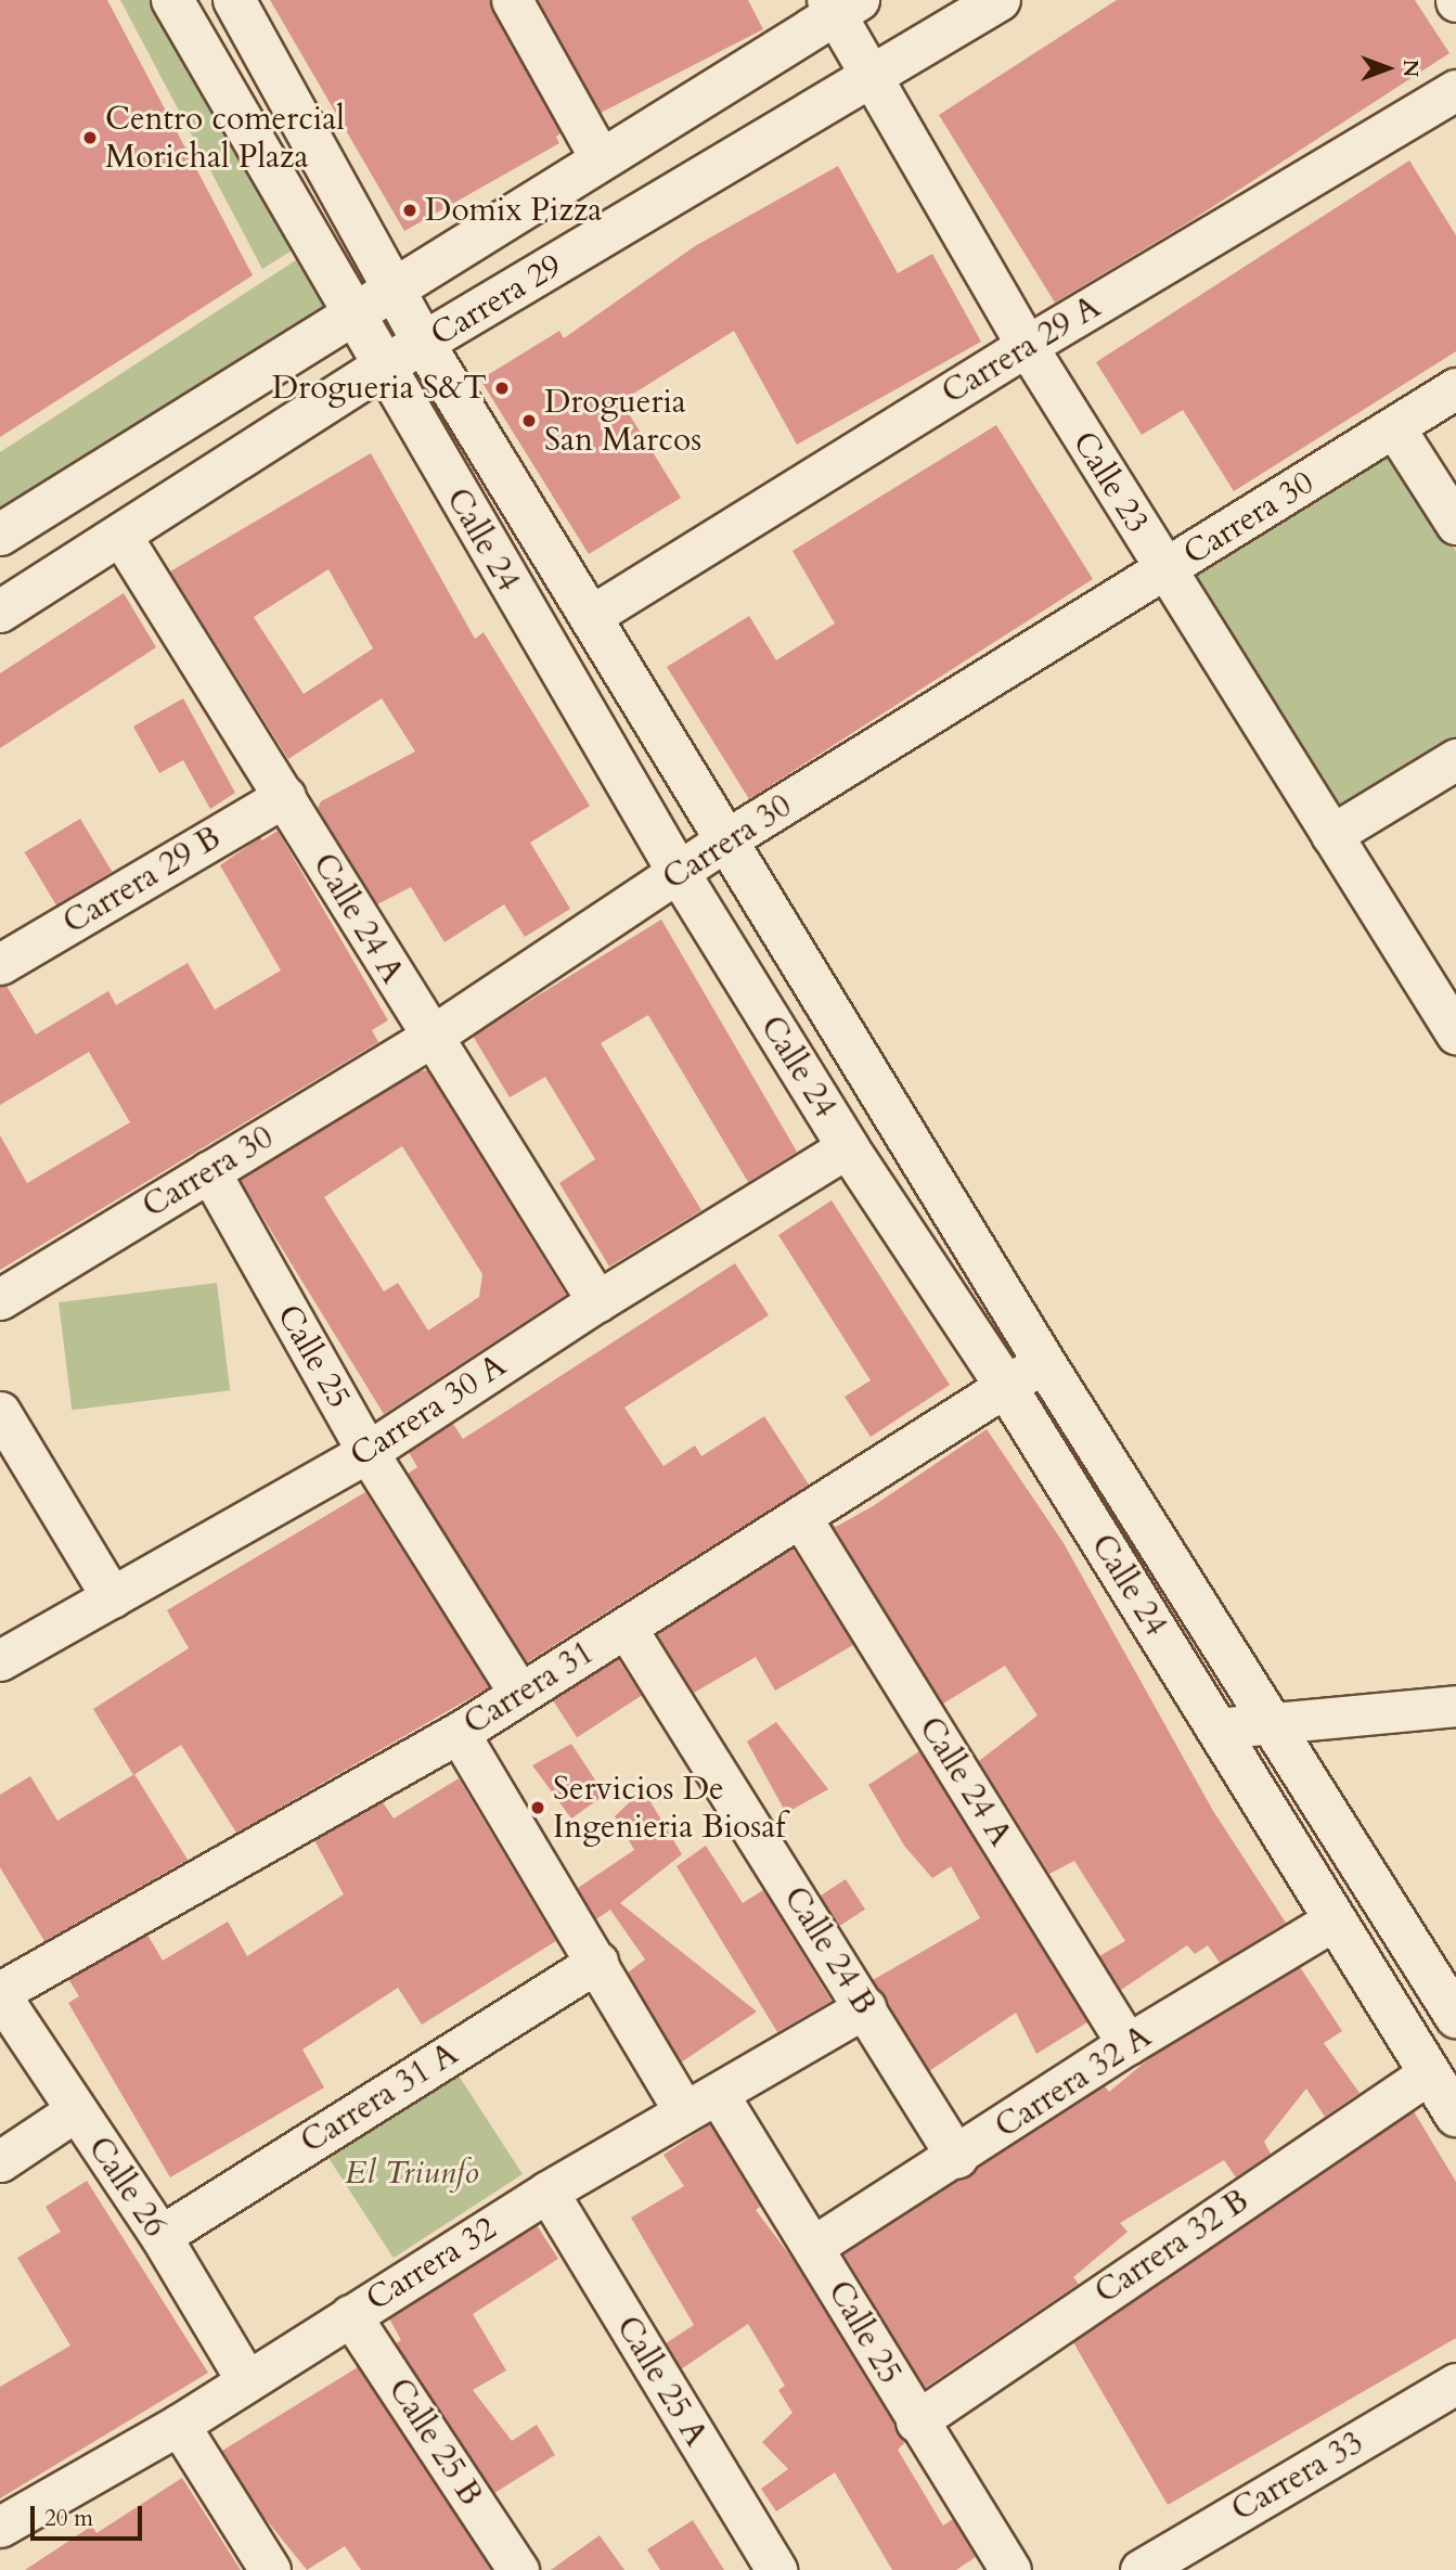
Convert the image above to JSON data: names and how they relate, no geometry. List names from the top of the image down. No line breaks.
{"streets":{"street":["Carrera 29","Carrera 29 A","Calle 23","Carrera 30","Calle 24","Carrera 29 B","Calle 24 A","Calle 25","Carrera 30 A","Carrera 31","Calle 24 B","Carrera 32 A","Carrera 31 A","Calle 26","Carrera 32 B","Carrera 32","Calle 25 A","Calle 25 B","Carrera 33"]},"crossings":[["Carrera 29","Calle 23"],["Carrera 29","Calle 24"],["Carrera 29","Calle 24 A"],["Carrera 29 A","Calle 23"],["Carrera 29 A","Calle 24"],["Calle 23","Carrera 30"],["Carrera 30","Calle 24"],["Carrera 30","Calle 24 A"],["Carrera 30","Calle 25"],["Calle 24","Carrera 30 A"],["Calle 24","Carrera 31"],["Calle 24","Carrera 32 A"],["Calle 24","Carrera 32 B"],["Carrera 29 B","Calle 24 A"],["Calle 24 A","Carrera 30 A"],["Calle 24 A","Carrera 31"],["Calle 24 A","Carrera 32 A"],["Calle 25","Carrera 30 A"],["Calle 25","Carrera 31"],["Calle 25","Carrera 32 A"],["Calle 25","Carrera 31 A"],["Calle 25","Carrera 32 B"],["Calle 25","Carrera 32"],["Carrera 31","Calle 24 B"],["Carrera 31","Calle 26"],["Calle 24 B","Carrera 32 A"],["Calle 24 B","Carrera 32"],["Carrera 31 A","Calle 26"],["Calle 26","Carrera 32"],["Carrera 32","Calle 25 A"],["Carrera 32","Calle 25 B"]],"parks":["El Triunfo"],"places":["Centro comercial Morichal Plaza","Domix Pizza","Drogueria S&T","Drogueria San Marcos","Servicios De Ingenieria Biosaf"],"scale_bar":"20 m","north":"right"}
